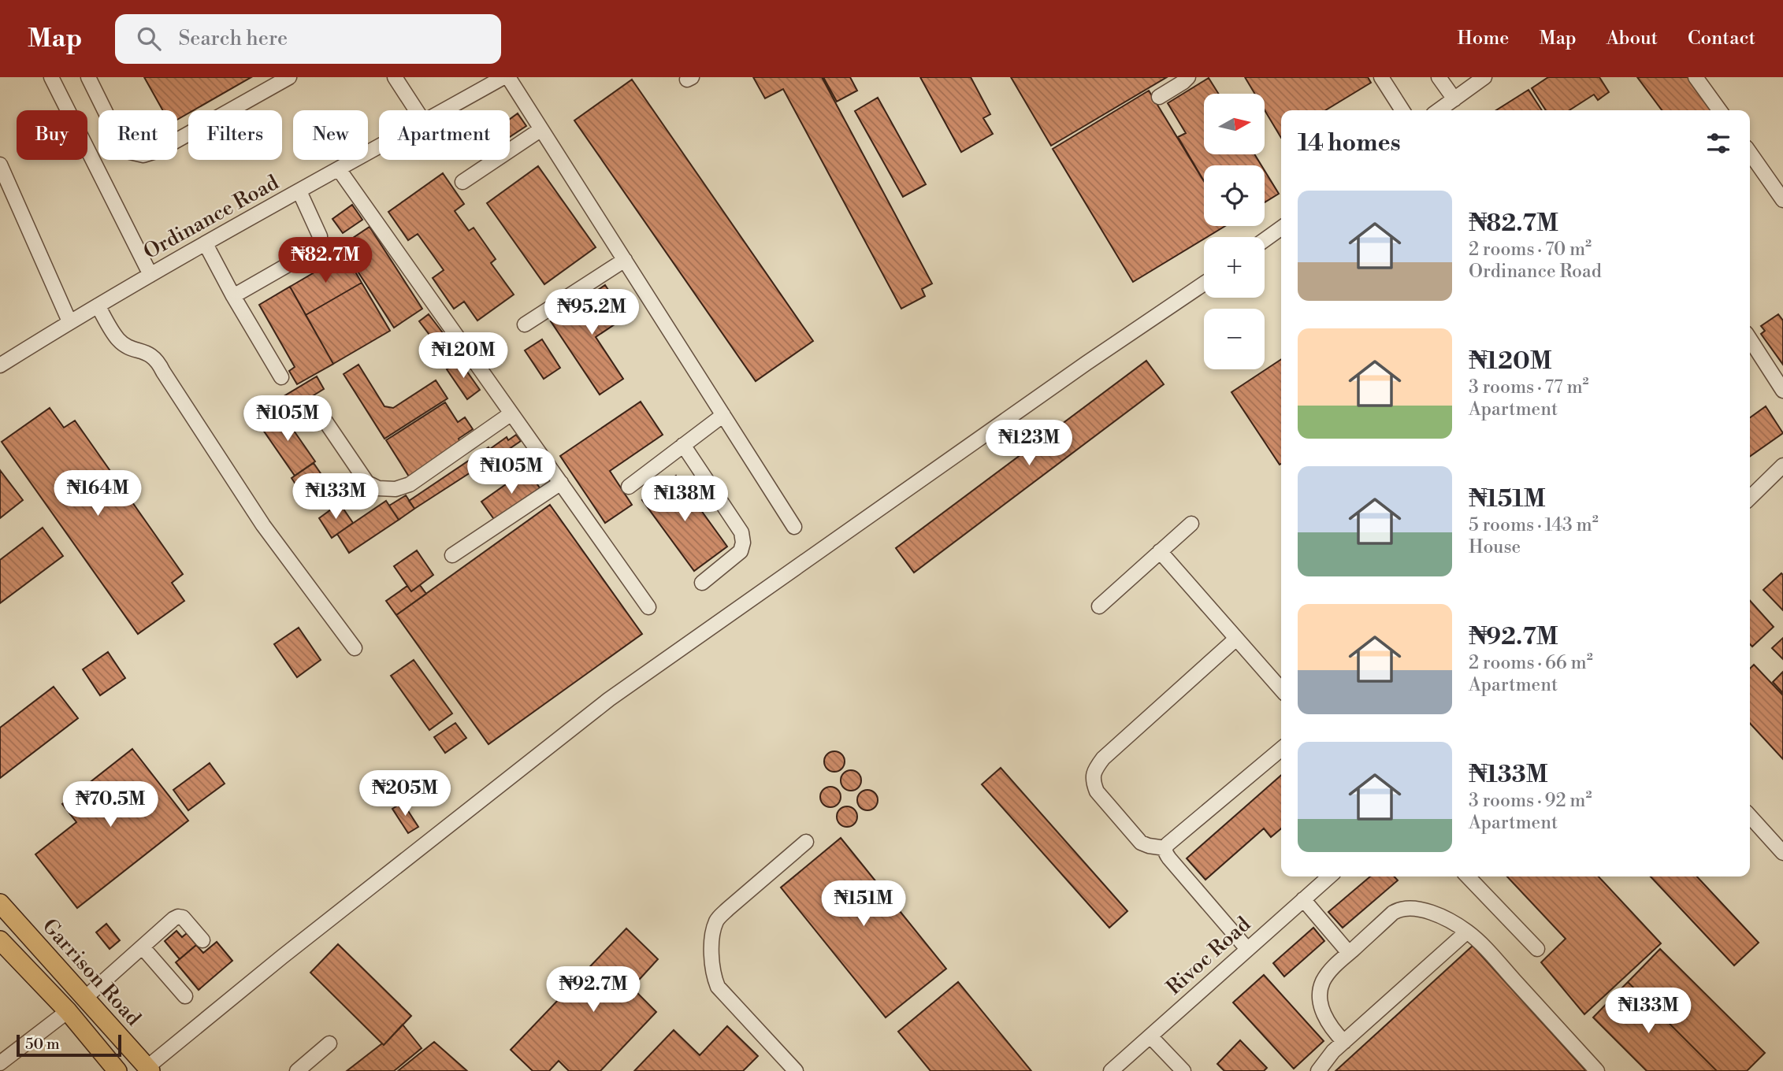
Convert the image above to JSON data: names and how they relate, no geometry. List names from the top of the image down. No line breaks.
{"streets":{"main road":["Garrison Road"],"street":["Ordinance Road","Rivoc Road"]},"scale_bar":"50 m","north":"right","page":{"header":"Map","search":"Search here","nav":["Home","Map","About","Contact"],"map_buttons":["+","−"],"chip":["Buy","Rent","Filters","New","Apartment"],"heading":"14 homes","list":[{"name":"₦82.7M","note":"2 rooms · 70 m² · Ordinance Road"},{"name":"₦120M","note":"3 rooms · 77 m² · Apartment"},{"name":"₦151M","note":"5 rooms · 143 m² · House"},{"name":"₦92.7M","note":"2 rooms · 66 m² · Apartment"},{"name":"₦133M","note":"3 rooms · 92 m² · Apartment"}],"price":["₦82.7M","₦95.2M","₦120M","₦105M","₦123M","₦105M","₦164M","₦133M","₦138M","₦205M","₦70.5M","₦151M","₦92.7M","₦133M"],"scale":"50 m"}}
